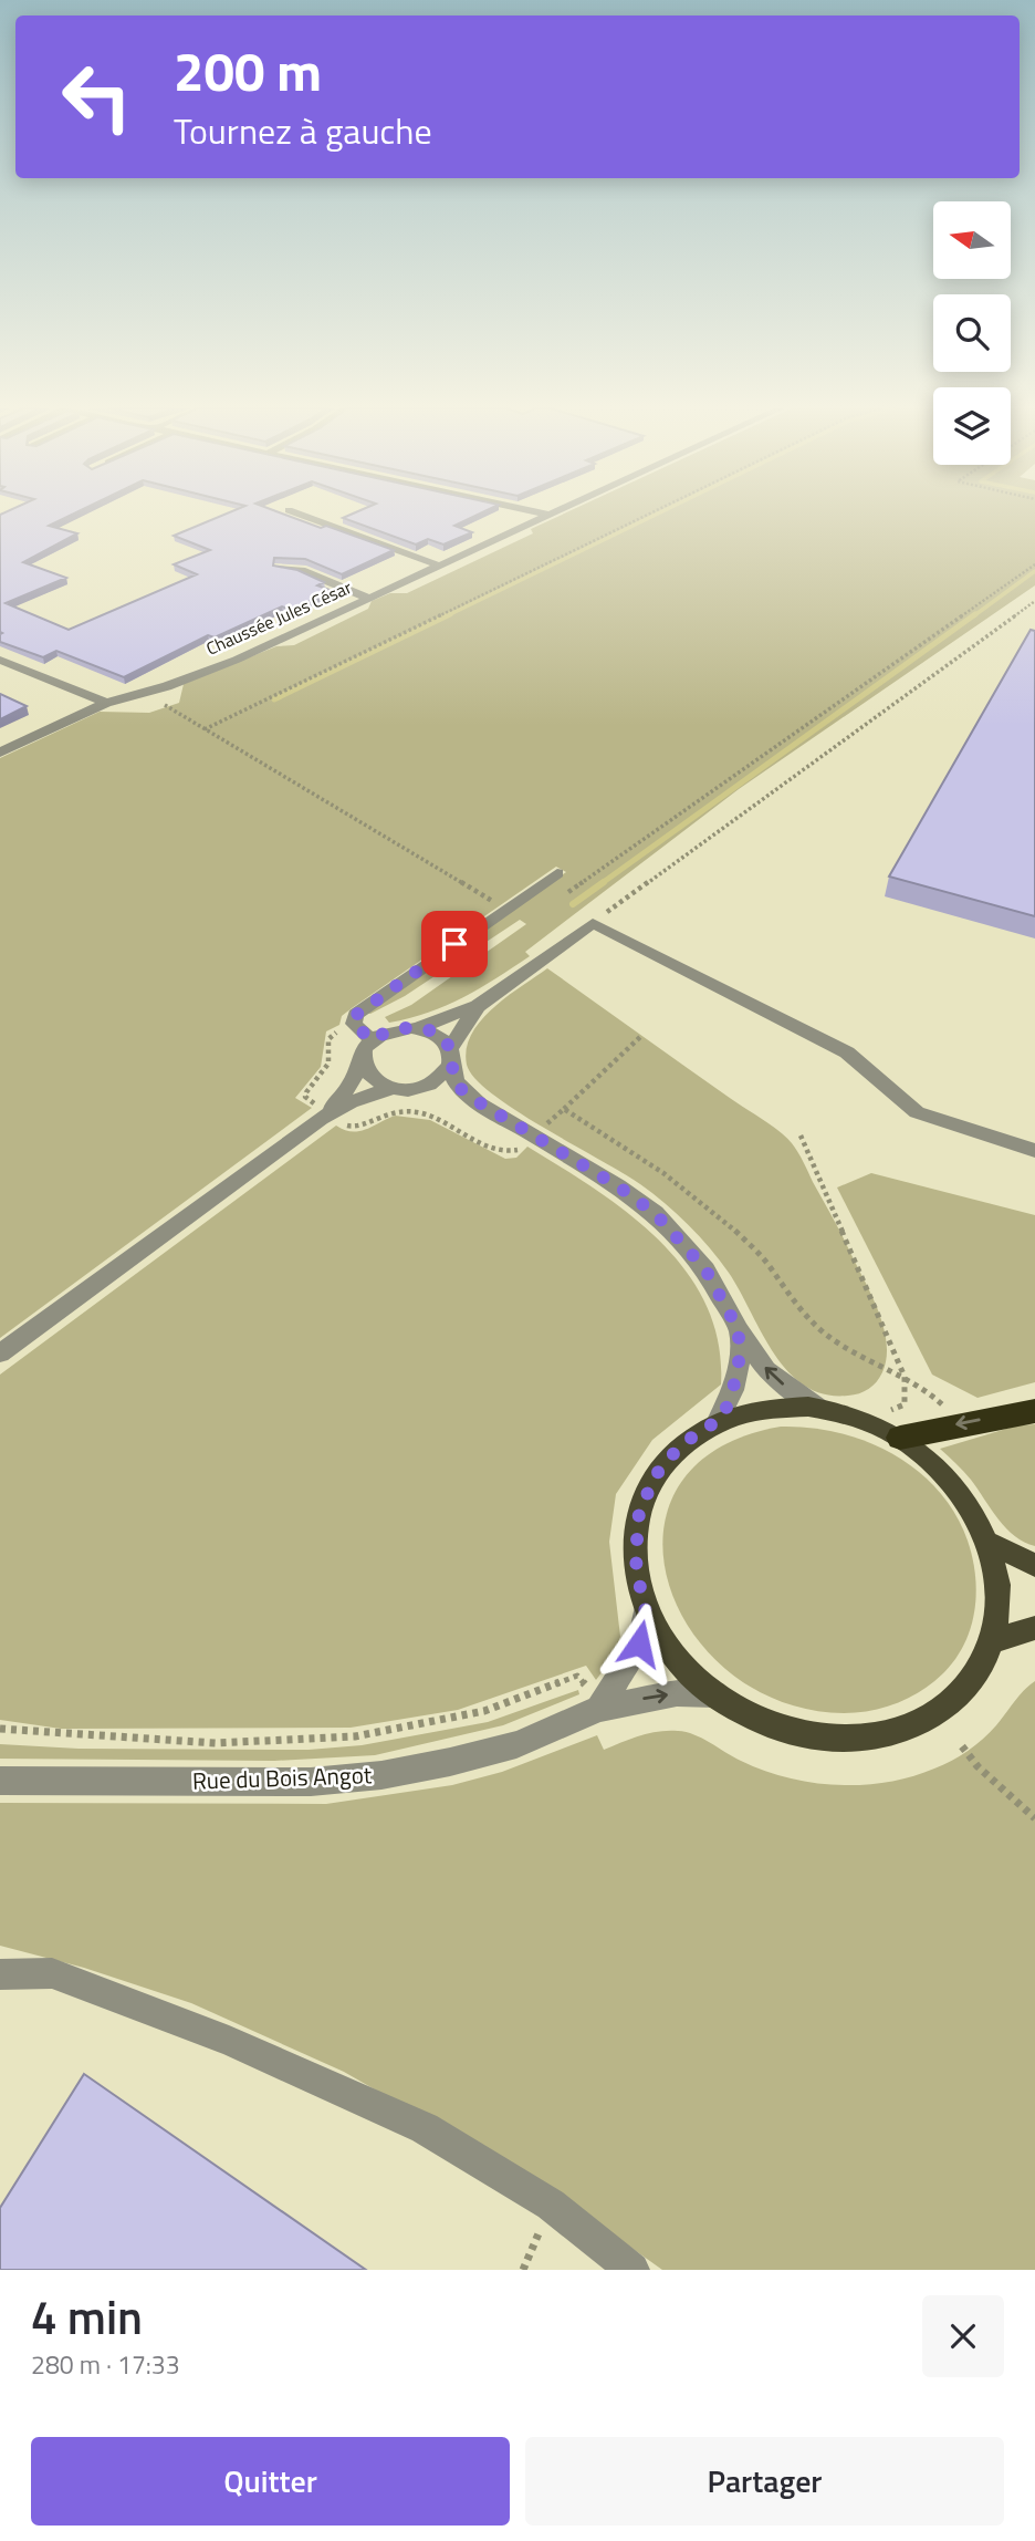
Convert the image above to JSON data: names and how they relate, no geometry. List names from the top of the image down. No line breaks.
{"streets":{"street":["Chaussée Jules César","Rue du Bois Angot"]},"north":"left","page":{"turn":["200 m","Tournez à gauche"],"heading":["4 min","280 m · 17:33"],"buttons":["Quitter","Partager"]}}
